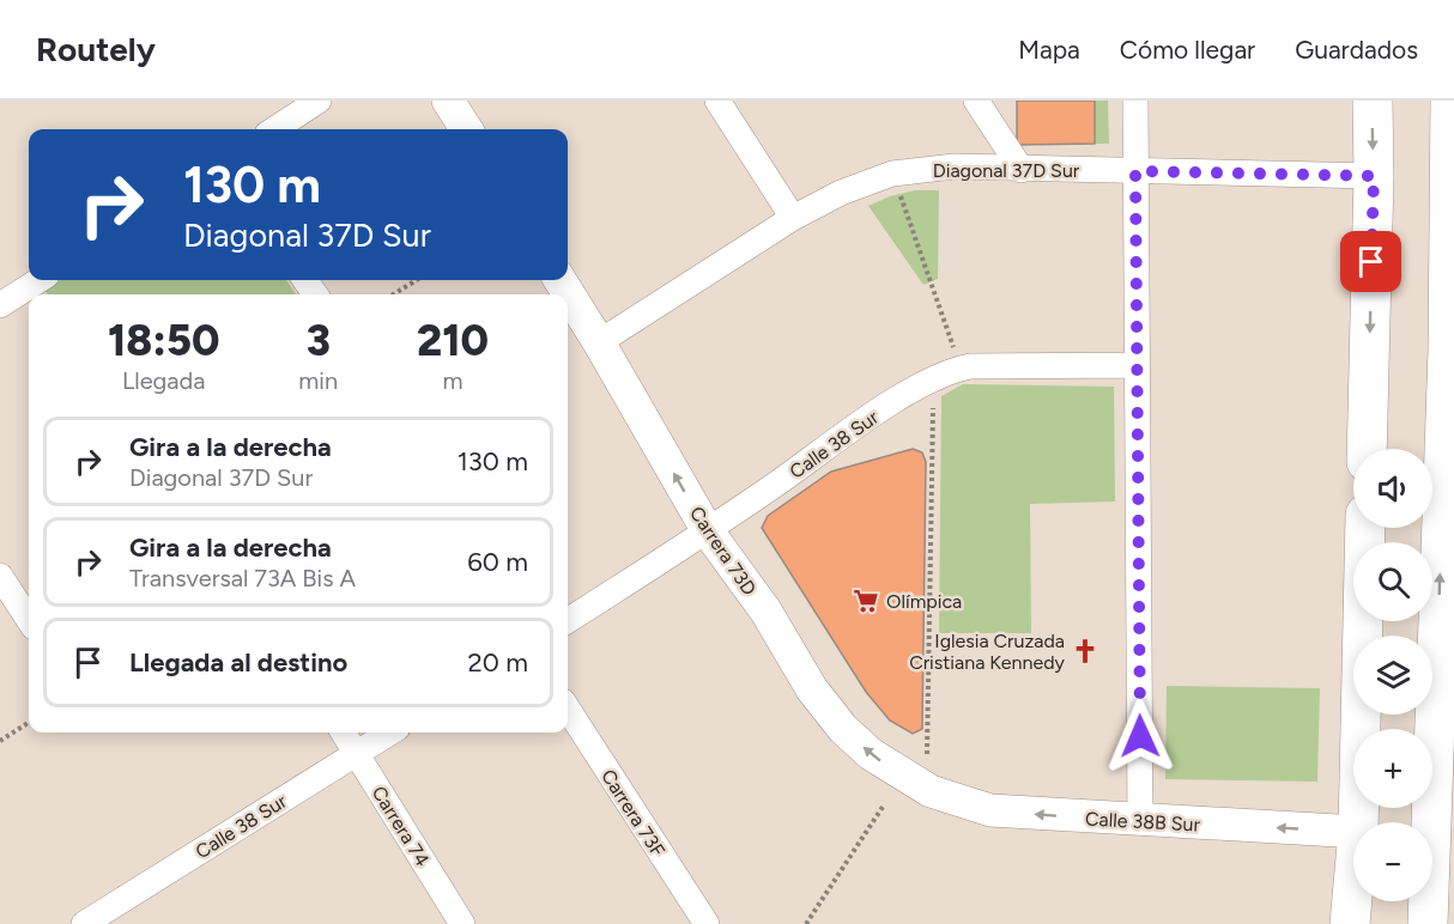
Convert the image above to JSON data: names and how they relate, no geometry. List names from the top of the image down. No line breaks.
{"streets":{"street":["Diagonal 37D Sur","Calle 38 Sur","Carrera 73D","Carrera 73F","Calle 38B Sur","Carrera 74"]},"crossings":[["Diagonal 37D Sur","Carrera 73D"],["Calle 38 Sur","Carrera 73D"],["Calle 38 Sur","Carrera 74"],["Carrera 73D","Calle 38B Sur"]],"one_way":["Carrera 73D","Calle 38B Sur"],"places":{"supermarket":["Olímpica"],"church":["Iglesia Cruzada Cristiana Kennedy"]},"page":{"header":"Routely","nav":["Mapa","Cómo llegar","Guardados"],"turn":["130 m","Diagonal 37D Sur"],"eta":["18:50","Llegada","3","min","210","m"],"list":[{"name":"Gira a la derecha","note":"Diagonal 37D Sur","value":"130 m"},{"name":"Gira a la derecha","note":"Transversal 73A Bis A","value":"60 m"},{"name":"Llegada al destino","value":"20 m"}],"map_buttons":["+","−"]}}
